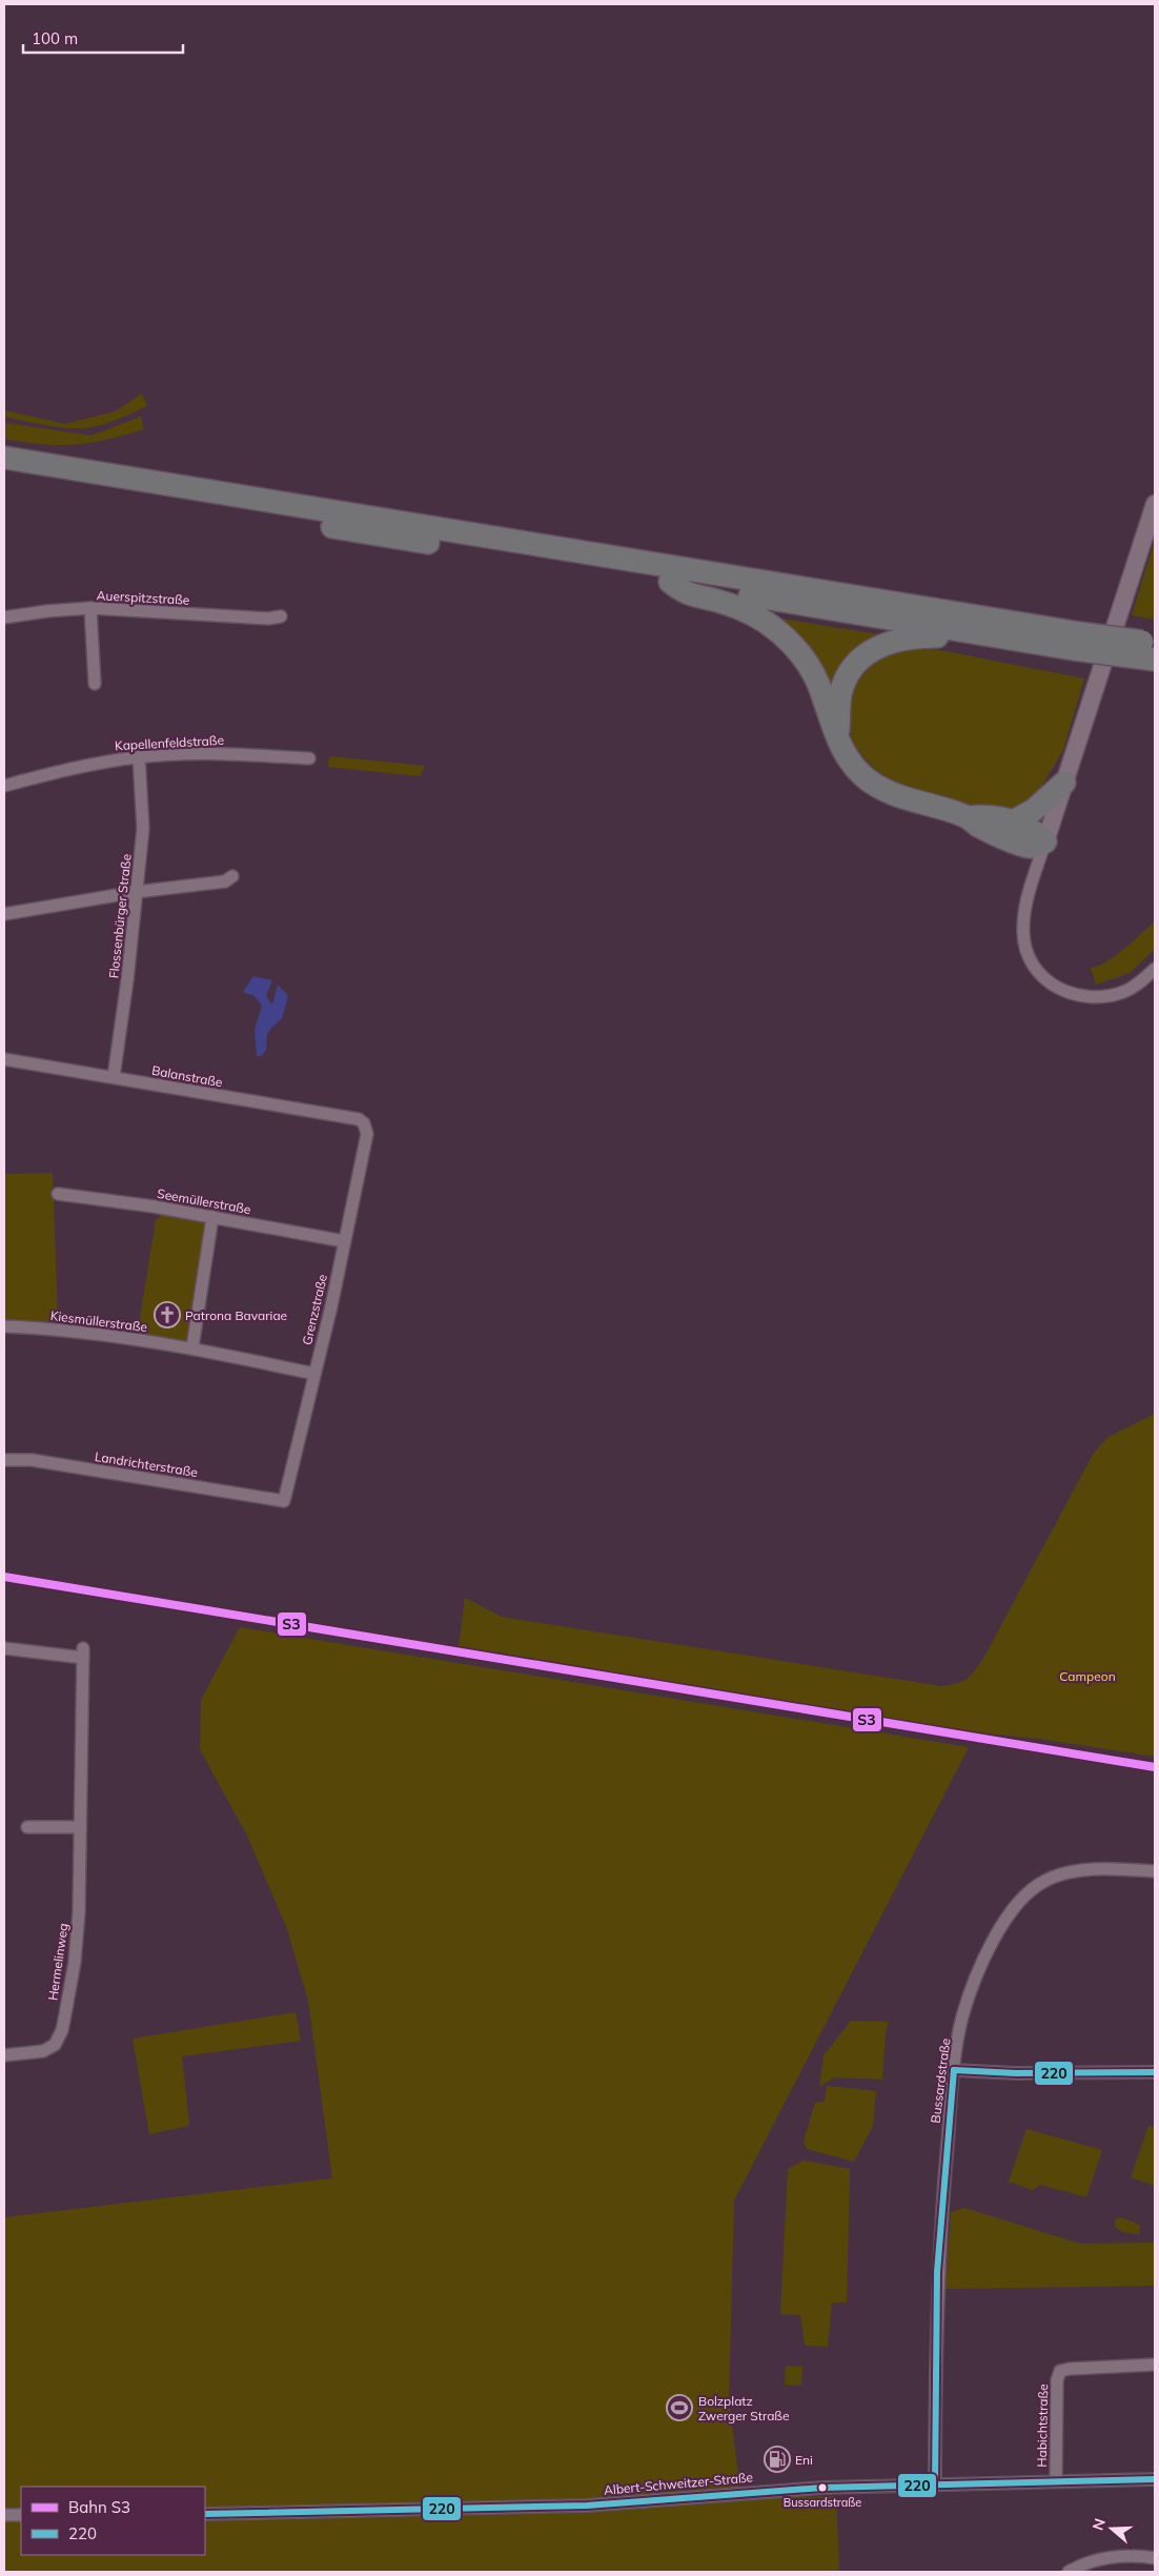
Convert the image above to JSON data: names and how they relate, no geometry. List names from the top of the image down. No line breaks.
{"streets":{"street":["Auerspitzstraße","Kapellenfeldstraße","Flossenbürger Straße","Balanstraße","Seemüllerstraße","Grenzstraße","Kiesmüllerstraße","Landrichterstraße","Hermelinweg","Bussardstraße","Habichtstraße","Albert-Schweitzer-Straße"]},"crossings":[["Kapellenfeldstraße","Flossenbürger Straße"],["Flossenbürger Straße","Balanstraße"],["Balanstraße","Grenzstraße"],["Seemüllerstraße","Grenzstraße"],["Grenzstraße","Kiesmüllerstraße"],["Grenzstraße","Landrichterstraße"],["Bussardstraße","Albert-Schweitzer-Straße"],["Habichtstraße","Albert-Schweitzer-Straße"]],"parks":["Campeon"],"places":{"church":["Patrona Bavariae"],"sports":["Bolzplatz Zwerger Straße"],"fuel station":["Eni"],"other":["Bussardstraße"]},"lines":["rail line S3","transit line 220"],"legend":["Bahn S3","220"],"scale_bar":"100 m","north":"left"}
